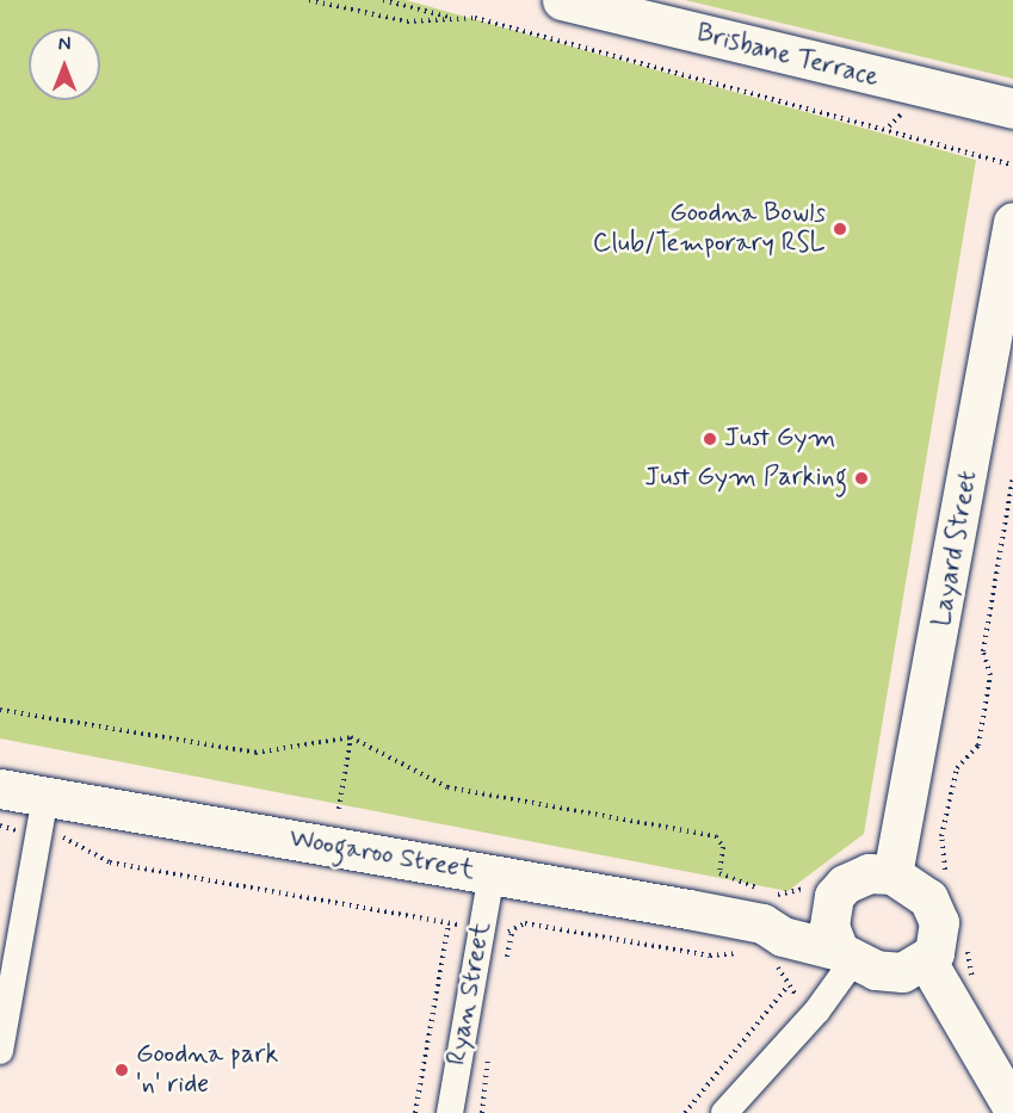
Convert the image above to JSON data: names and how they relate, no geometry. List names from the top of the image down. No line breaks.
{"streets":{"main road":["Brisbane Terrace","Layard Street","Woogaroo Street"],"street":["Ryan Street"]},"crossings":[["Woogaroo Street","Ryan Street"]],"places":["Goodna Bowls Club/Temporary RSL","Just Gym","Just Gym Parking","Goodna park 'n' ride"],"north":"top"}
